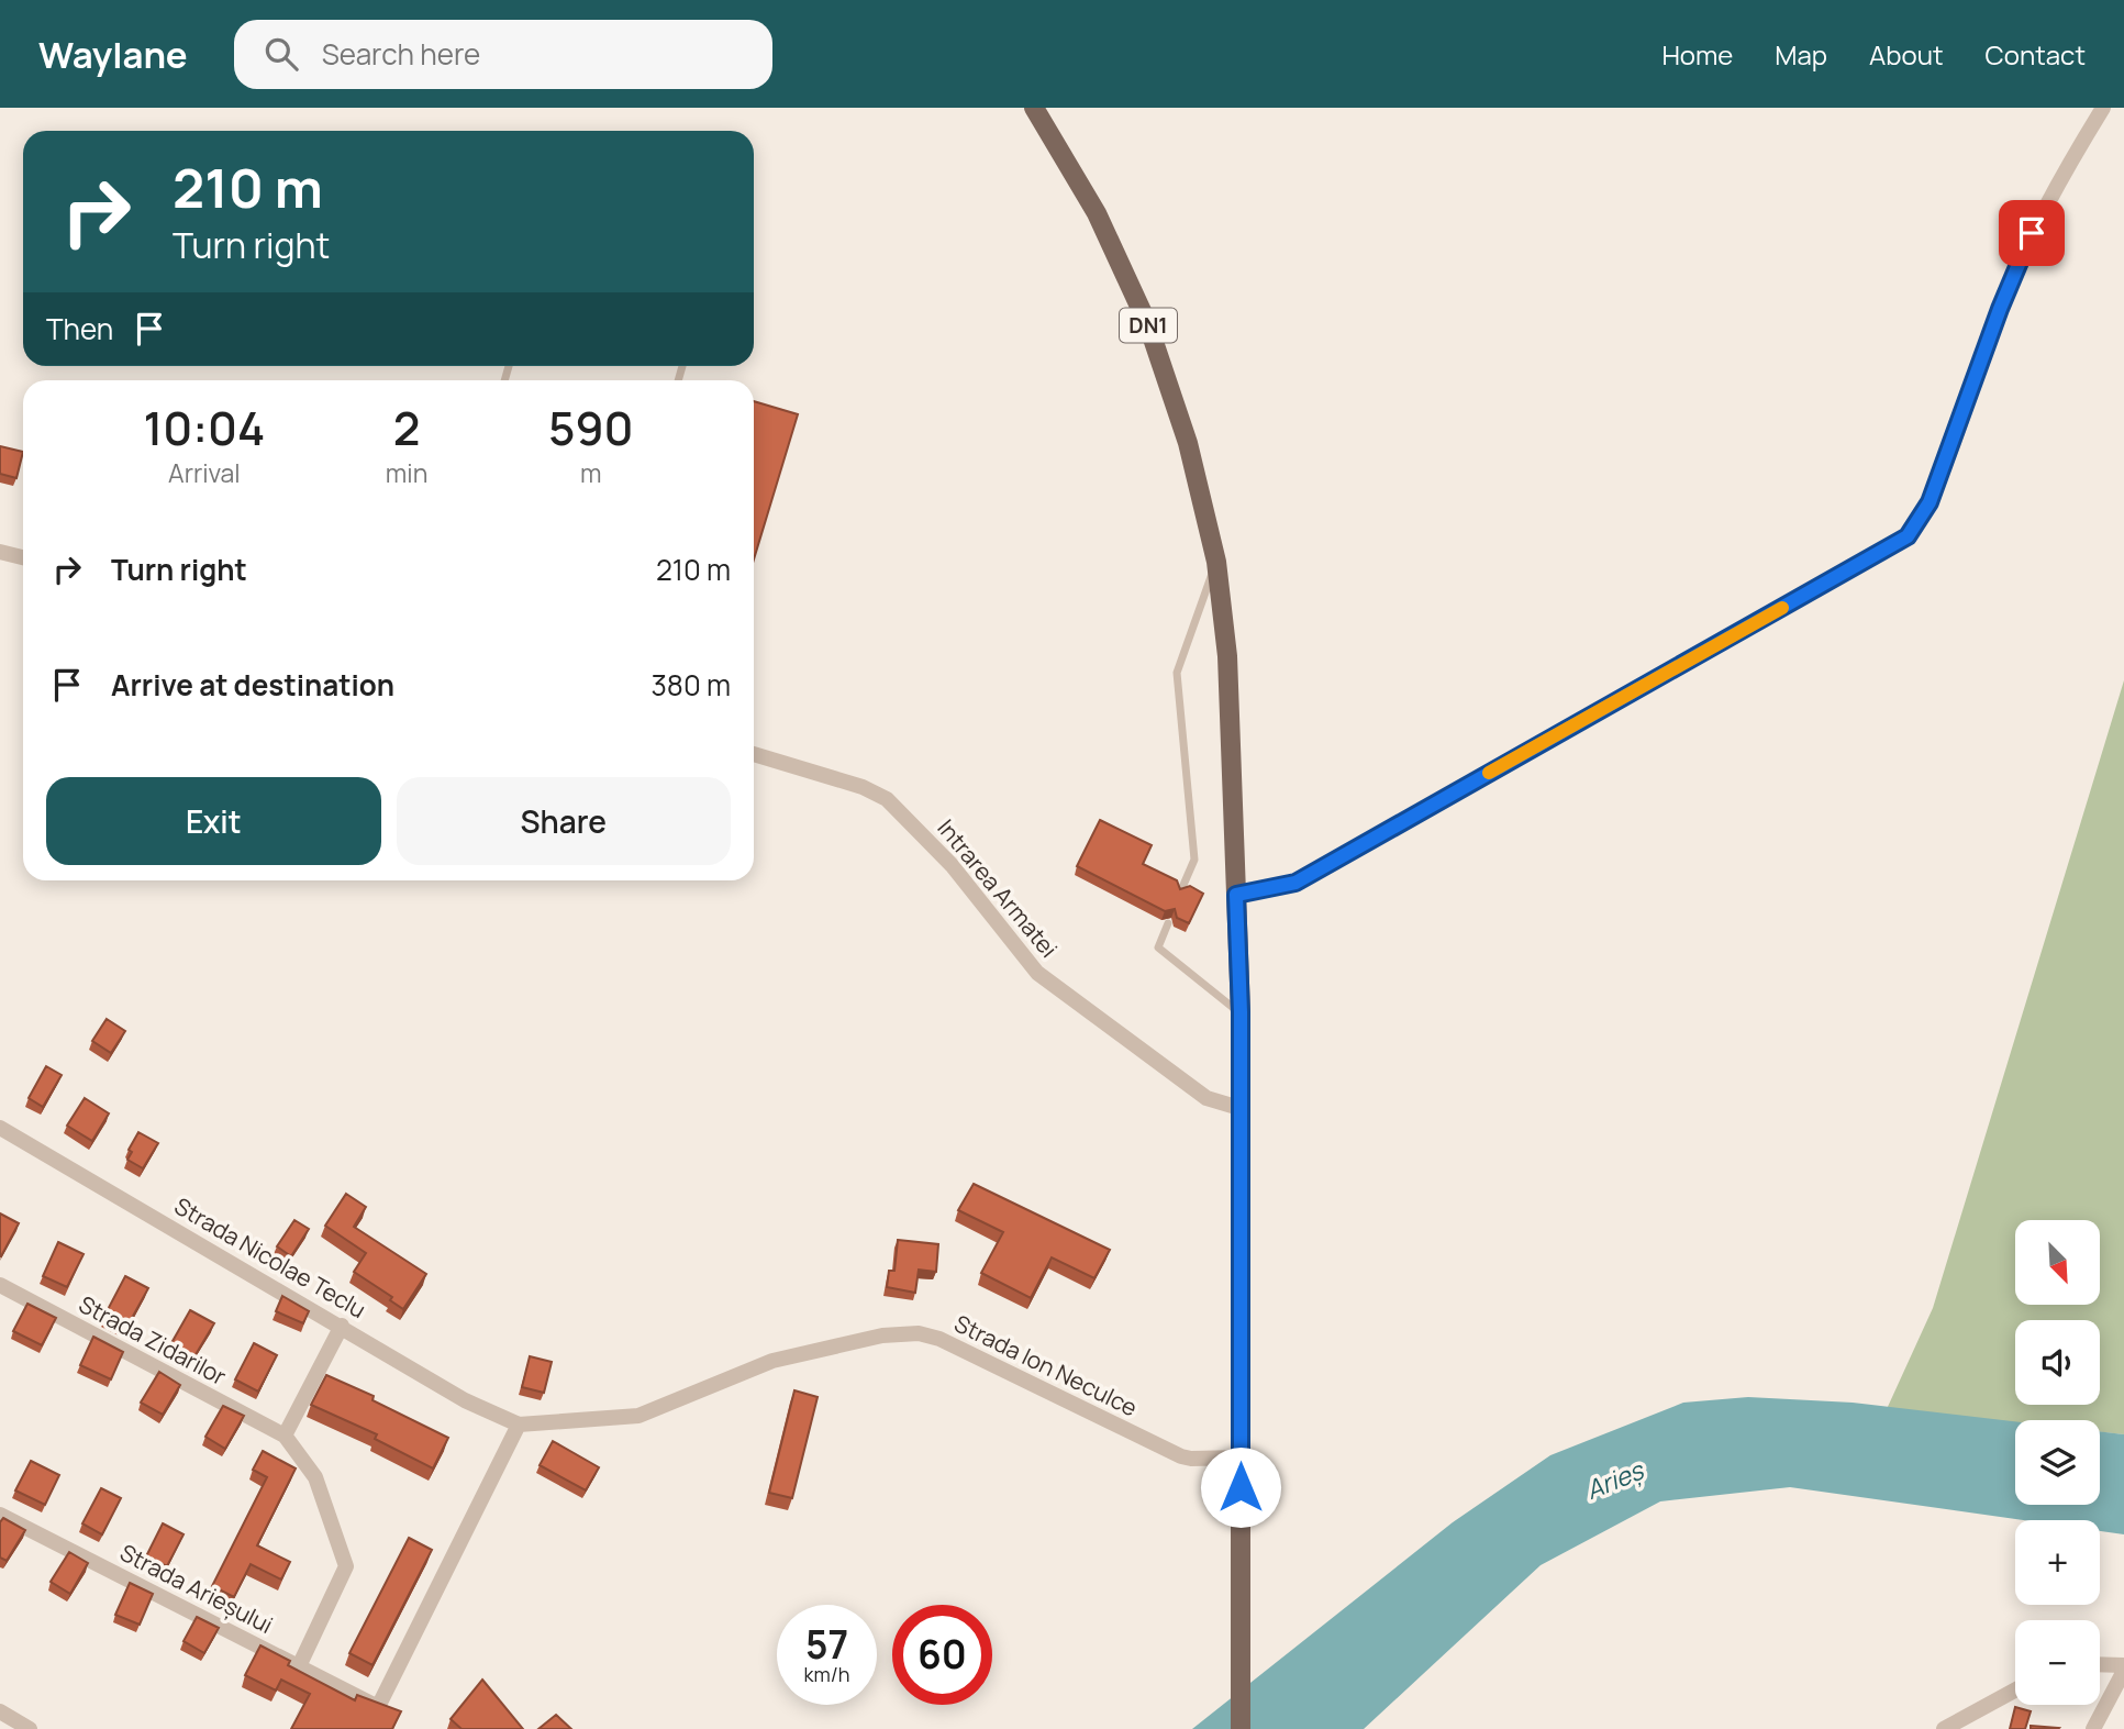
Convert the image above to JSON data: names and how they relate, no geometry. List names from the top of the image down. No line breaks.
{"streets":{"main road":["DN1"],"street":["Intrarea Armatei","Strada Nicolae Teclu","Strada Zidarilor","Strada Ion Neculce","Strada Arieșului"]},"crossings":[["DN1","Intrarea Armatei"],["DN1","Strada Ion Neculce"],["Strada Nicolae Teclu","Strada Ion Neculce"],["Strada Nicolae Teclu","Strada Arieșului"],["Strada Zidarilor","Strada Arieșului"],["Strada Ion Neculce","Strada Arieșului"]],"water":["Arieș"],"north":"bottom right","page":{"header":"Waylane","search":"Search here","nav":["Home","Map","About","Contact"],"turn":["210 m","Turn right"],"then":"Then","eta":["10:04","Arrival","2","min","590","m"],"list":[{"name":"Turn right","value":"210 m"},{"name":"Arrive at destination","value":"380 m"}],"buttons":["Exit","Share"],"map_buttons":["+","−"],"speed":"57 km/h","limit":"60"}}
